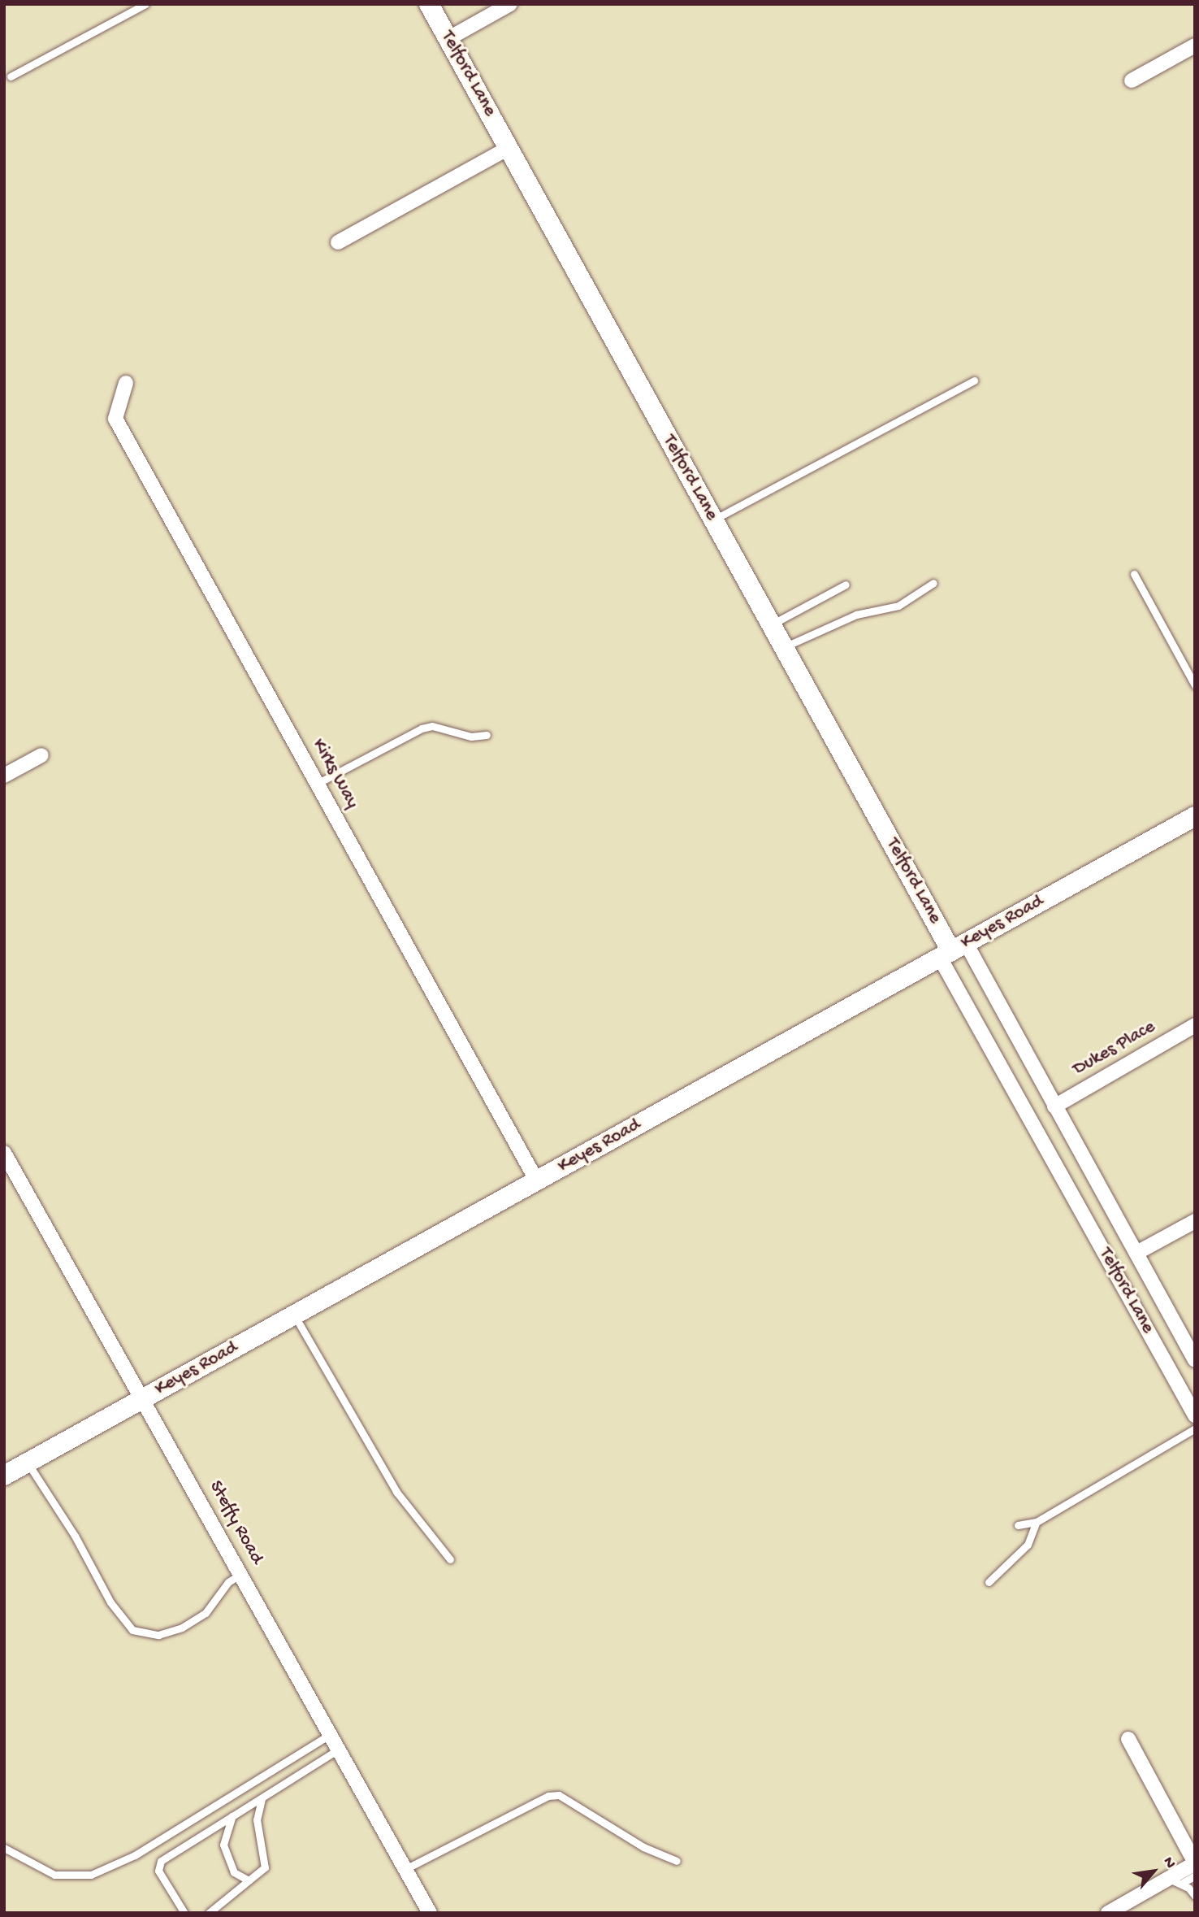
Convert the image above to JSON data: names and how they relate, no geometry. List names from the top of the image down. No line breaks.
{"streets":{"street":["Telford Lane","Kirks Way","Keyes Road","Dukes Place","Steffy Road"]},"crossings":[["Telford Lane","Keyes Road"],["Telford Lane","Dukes Place"],["Kirks Way","Keyes Road"],["Keyes Road","Steffy Road"]],"north":"top right"}
